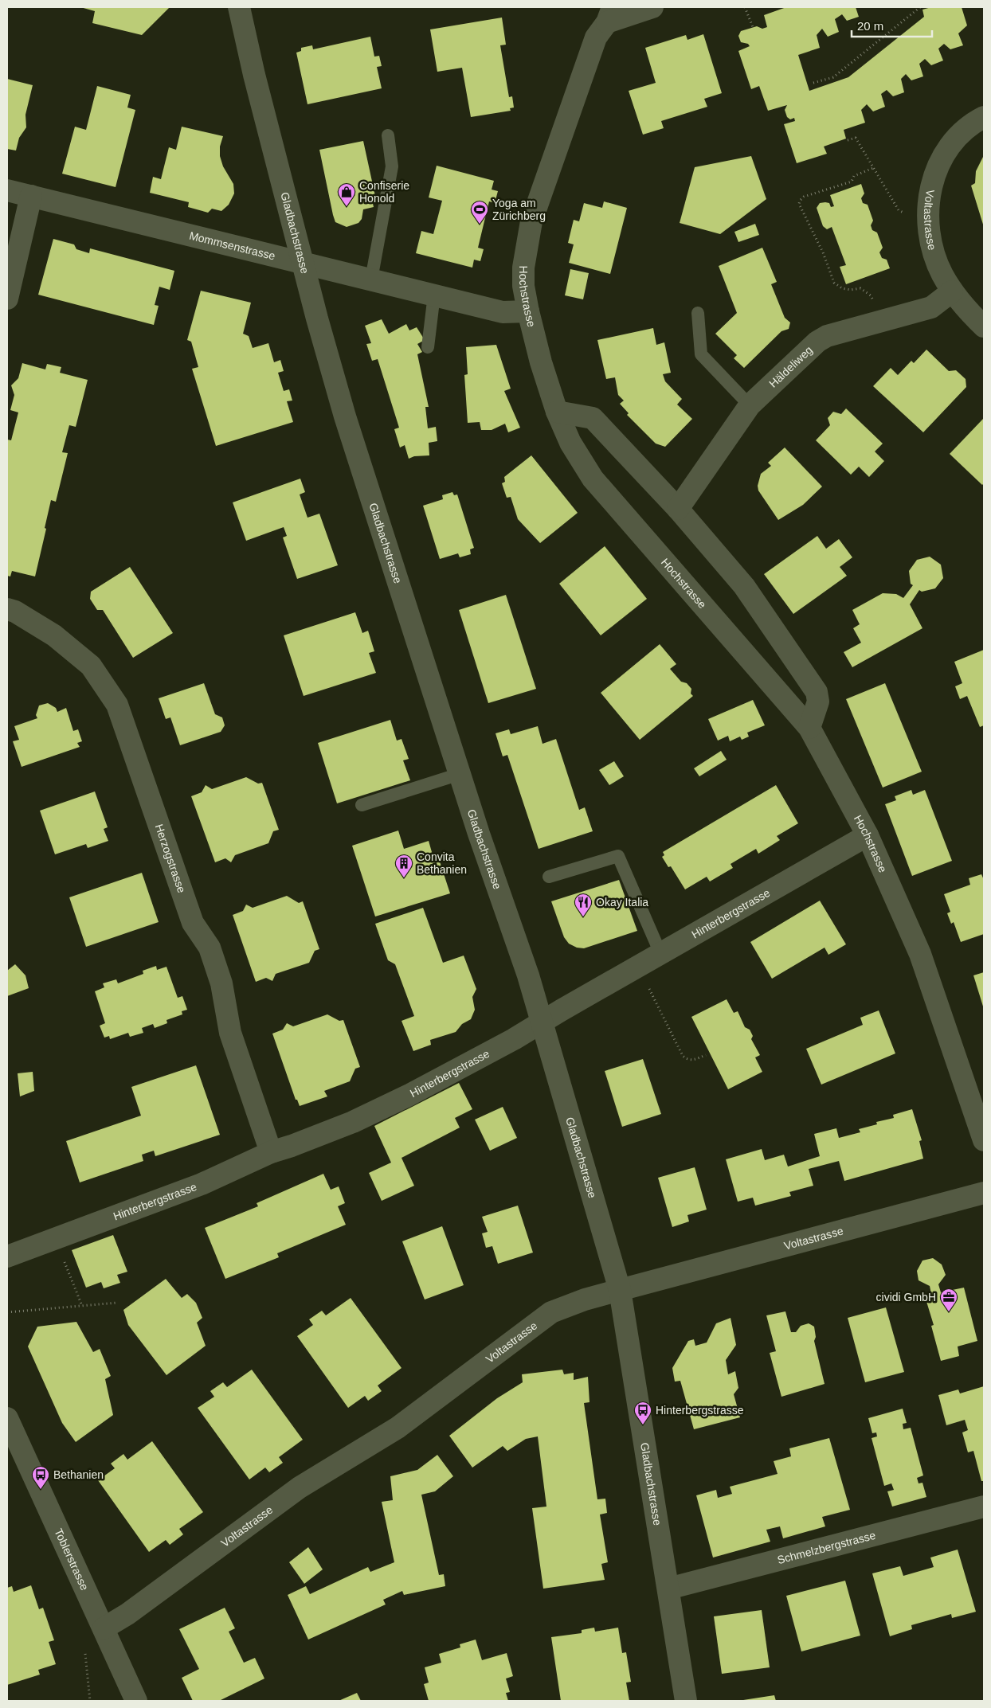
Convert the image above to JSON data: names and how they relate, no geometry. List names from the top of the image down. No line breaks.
{"streets":{"street":["Voltastrasse","Gladbachstrasse","Mommsenstrasse","Hochstrasse","Häldeliweg","Herzogstrasse","Hinterbergstrasse","Schmelzbergstrasse","Toblerstrasse"]},"crossings":[["Voltastrasse","Gladbachstrasse"],["Voltastrasse","Häldeliweg"],["Voltastrasse","Toblerstrasse"],["Gladbachstrasse","Mommsenstrasse"],["Gladbachstrasse","Hinterbergstrasse"],["Gladbachstrasse","Schmelzbergstrasse"],["Mommsenstrasse","Hochstrasse"],["Hochstrasse","Hinterbergstrasse"],["Herzogstrasse","Hinterbergstrasse"]],"places":{"shop":["Confiserie Honold"],"sports":["Yoga am Zürichberg"],"building":["Convita Bethanien"],"restaurant":["Okay Italia"],"office":["cividi GmbH"],"bus stop":["Hinterbergstrasse","Bethanien"]},"scale_bar":"20 m"}
